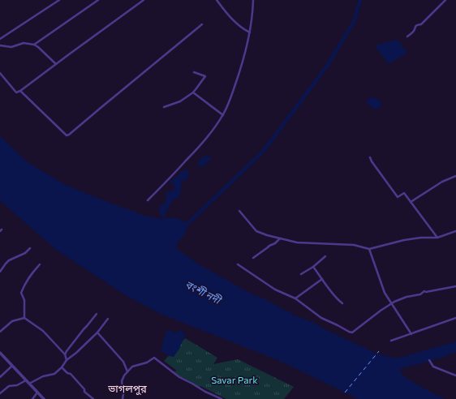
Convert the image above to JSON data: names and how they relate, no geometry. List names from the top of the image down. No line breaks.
{"districts":["ভাগলপুর"],"water":["বংশী নদী"],"parks":["Savar Park"]}
